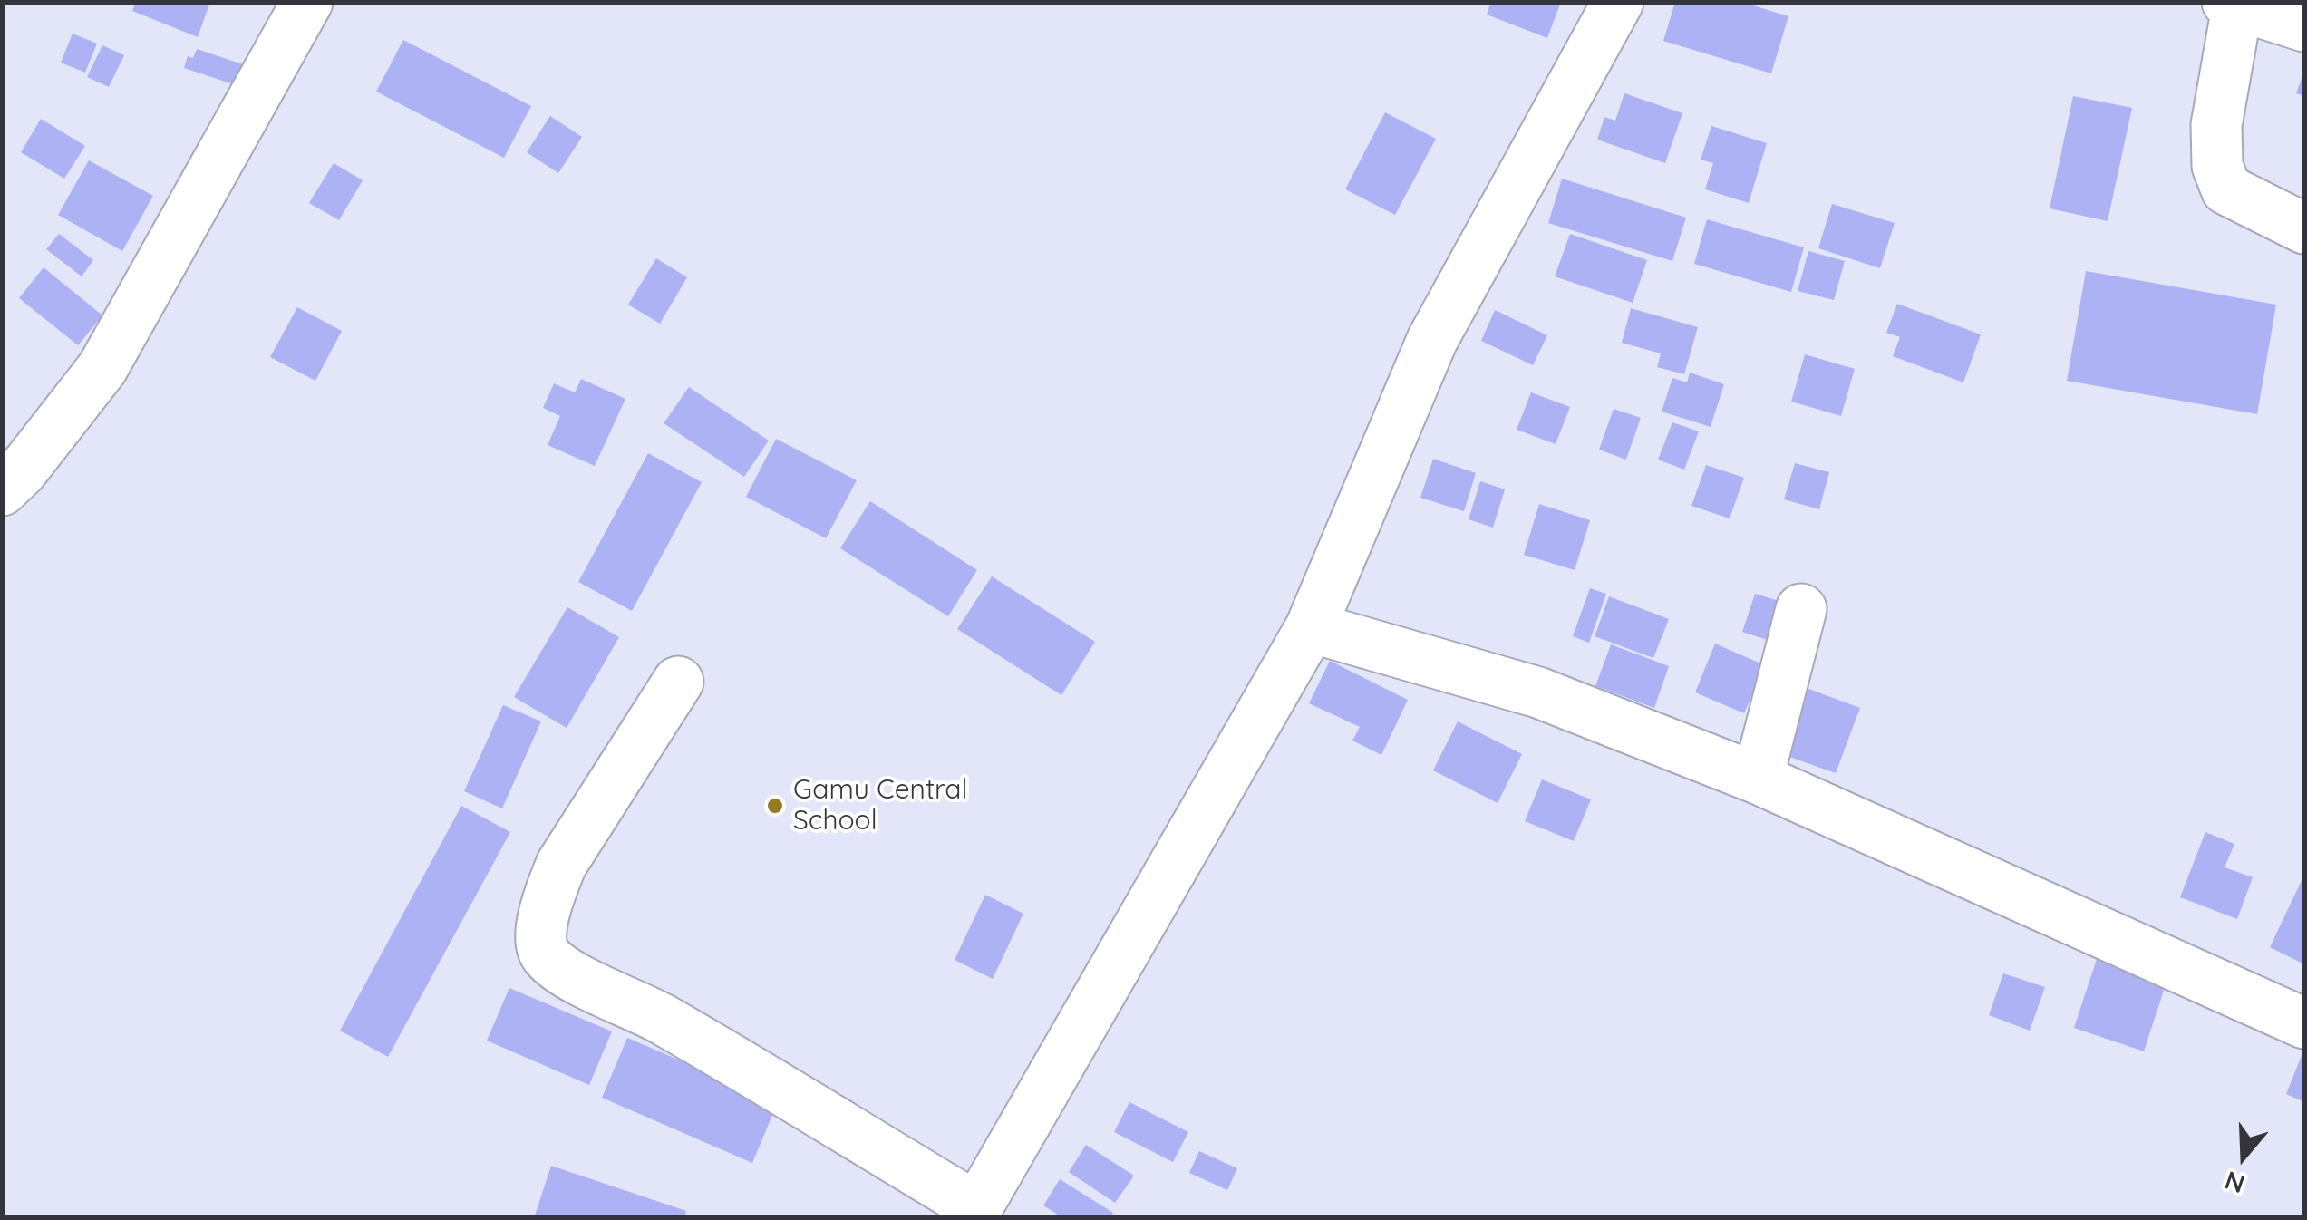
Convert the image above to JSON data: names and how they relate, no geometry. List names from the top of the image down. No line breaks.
{"places":["Gamu Central School"],"north":"bottom"}
